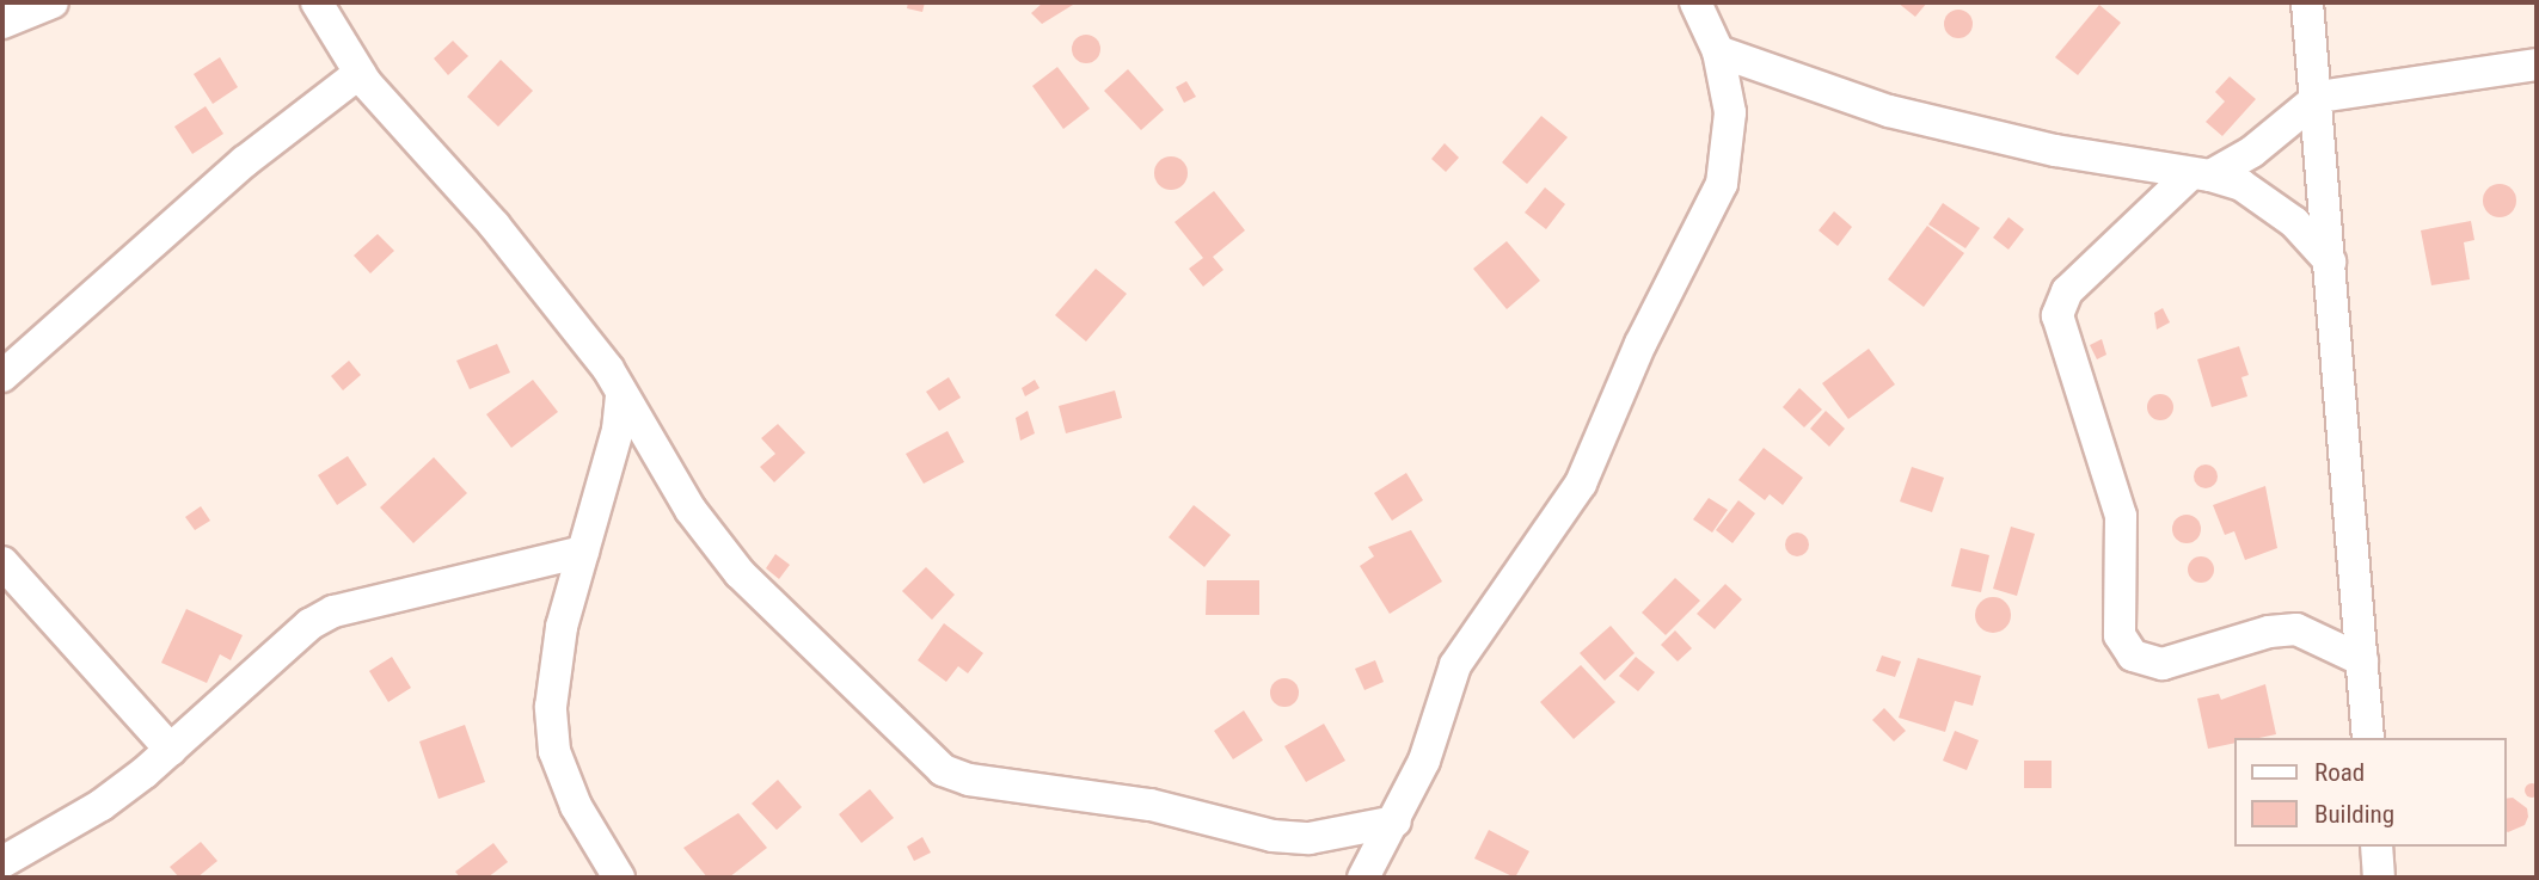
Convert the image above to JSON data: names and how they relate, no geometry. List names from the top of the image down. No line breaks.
{"legend":["Road","Building"]}
